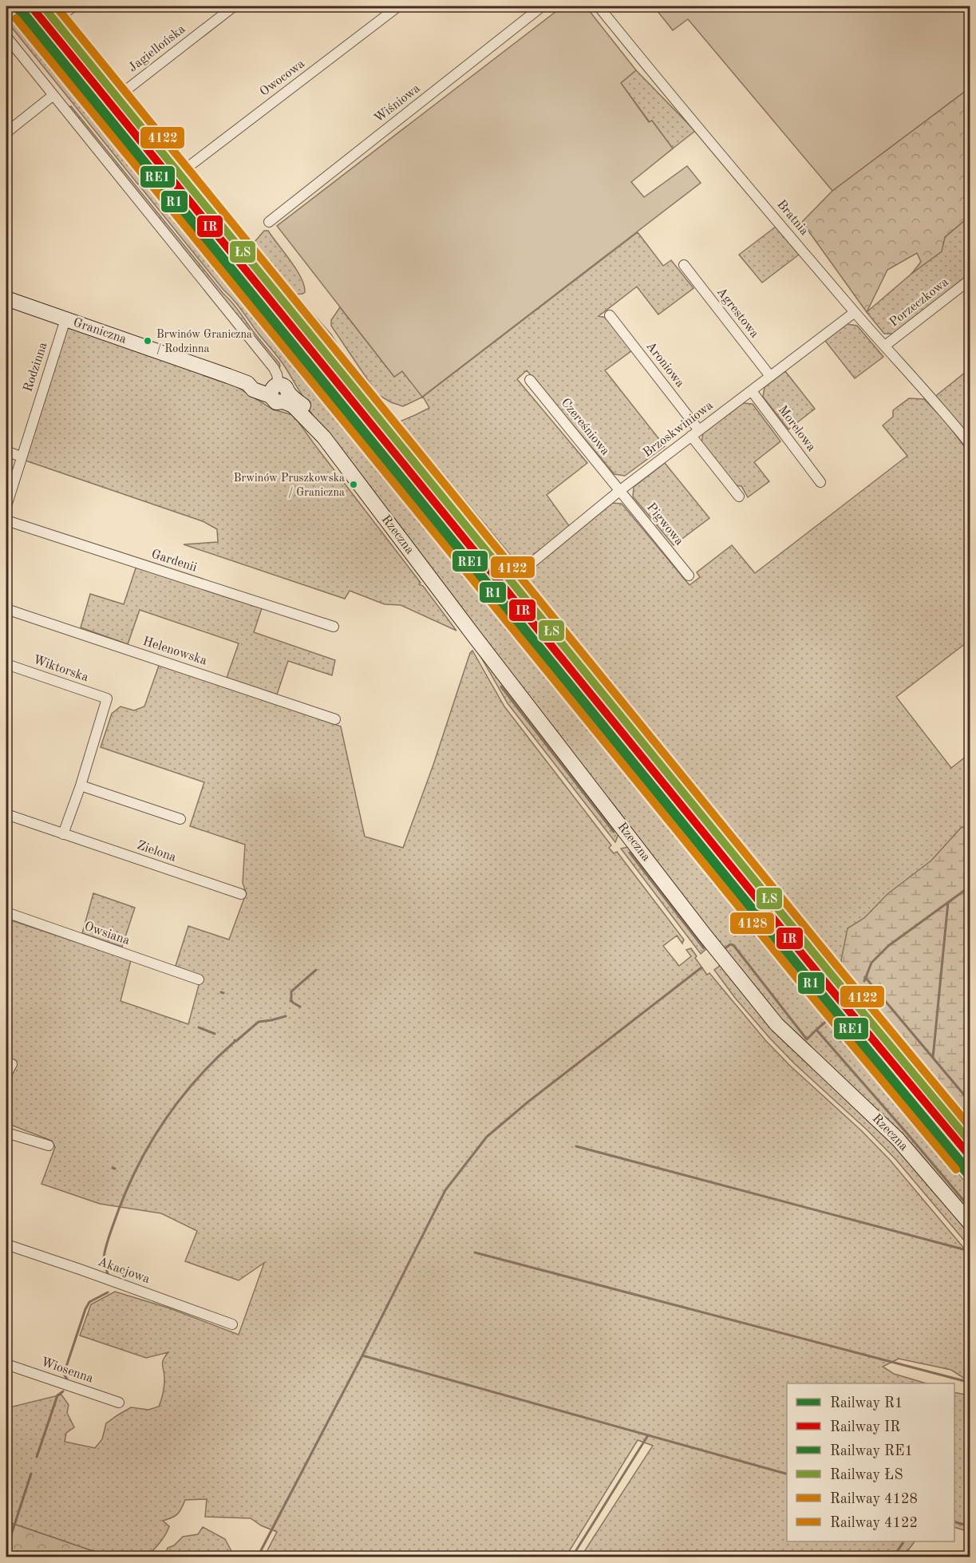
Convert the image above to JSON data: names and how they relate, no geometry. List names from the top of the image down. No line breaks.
{"streets":{"street":["Jagiellońska","Owocowa","Wiśniowa","Bratnia","Porzeczkowa","Agrestowa","Graniczna","Aroniowa","Rodzinna","Czereśniowa","Morelowa","Brzoskwiniowa","Pigwowa","Rzeczna","Gardenii","Helenowska","Wiktorska","Zielona","Owsiana","Akacjowa","Wiosenna"]},"crossings":[["Bratnia","Porzeczkowa"],["Bratnia","Brzoskwiniowa"],["Agrestowa","Brzoskwiniowa"],["Graniczna","Rodzinna"],["Graniczna","Rzeczna"],["Aroniowa","Brzoskwiniowa"],["Czereśniowa","Brzoskwiniowa"],["Czereśniowa","Pigwowa"],["Morelowa","Brzoskwiniowa"],["Brzoskwiniowa","Pigwowa"]],"places":["Brwinów Graniczna / Rodzinna","Brwinów Pruszkowska / Graniczna"],"lines":["rail line R1","rail line IR","rail line ŁS","rail line 4122","rail line RE1","rail line 4128"],"legend":["Railway R1","Railway IR","Railway RE1","Railway ŁS","Railway 4128","Railway 4122"]}
